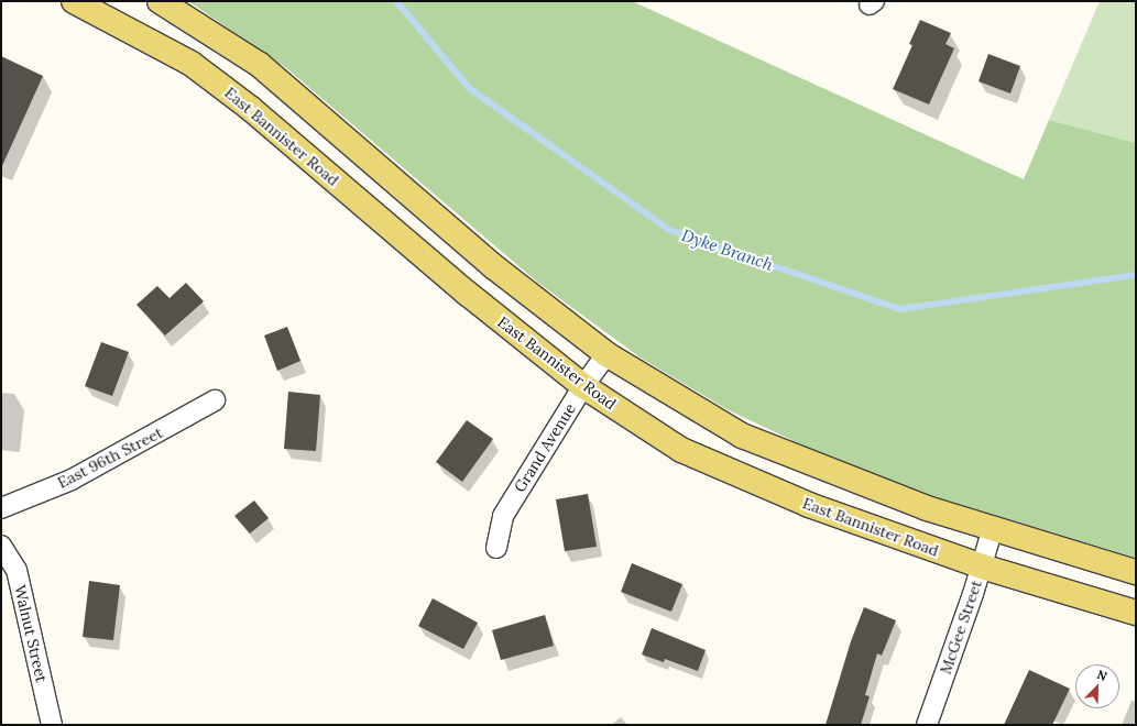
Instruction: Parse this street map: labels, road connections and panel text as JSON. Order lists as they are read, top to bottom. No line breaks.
{"streets":{"main road":["East Bannister Road"],"street":["Grand Avenue","East 96th Street","McGee Street","Walnut Street"]},"crossings":[["East Bannister Road","Grand Avenue"],["East Bannister Road","McGee Street"]],"water":["Dyke Branch"],"north":"top right"}
